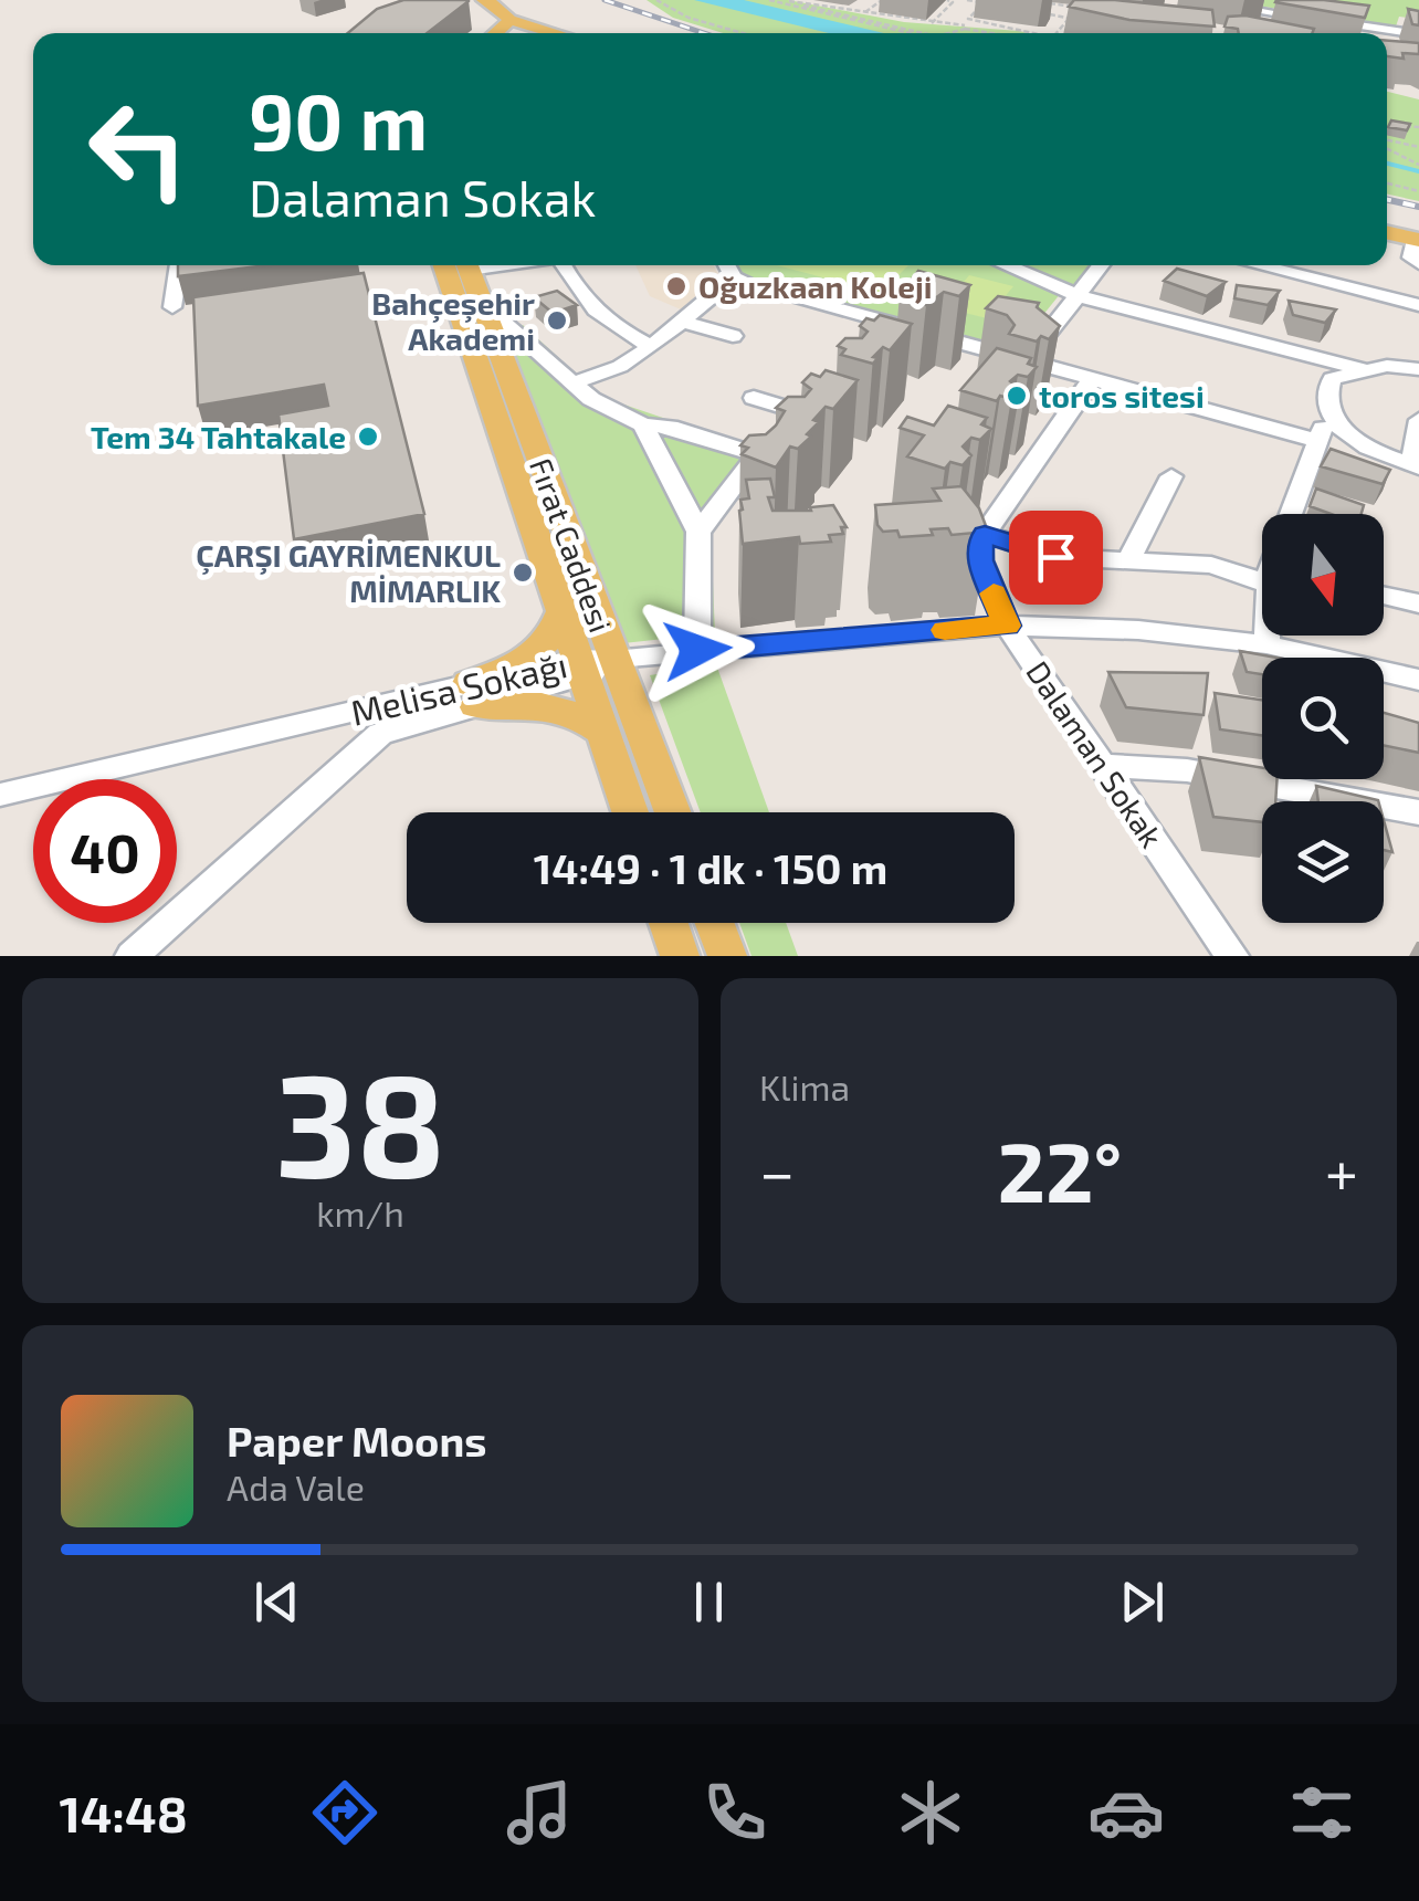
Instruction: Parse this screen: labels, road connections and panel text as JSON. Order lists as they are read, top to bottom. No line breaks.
{"streets":{"main road":["Fırat Caddesi"],"street":["Melisa Sokağı","Dalaman Sokak"]},"crossings":[["Fırat Caddesi","Melisa Sokağı"]],"places":["Oğuzkaan Koleji","Bahçeşehir Akademi","toros sitesi","Tem 34 Tahtakale","ÇARŞI GAYRİMENKUL MİMARLIK"],"north":"bottom","page":{"turn":["90 m","Dalaman Sokak"],"limit":"40","trip":"14:49 · 1 dk · 150 m","tile":[["38","km/h"],"Klima"],"heat":["−","22°","+"],"song":["Paper Moons","Ada Vale"],"tabs":"14:48"}}
